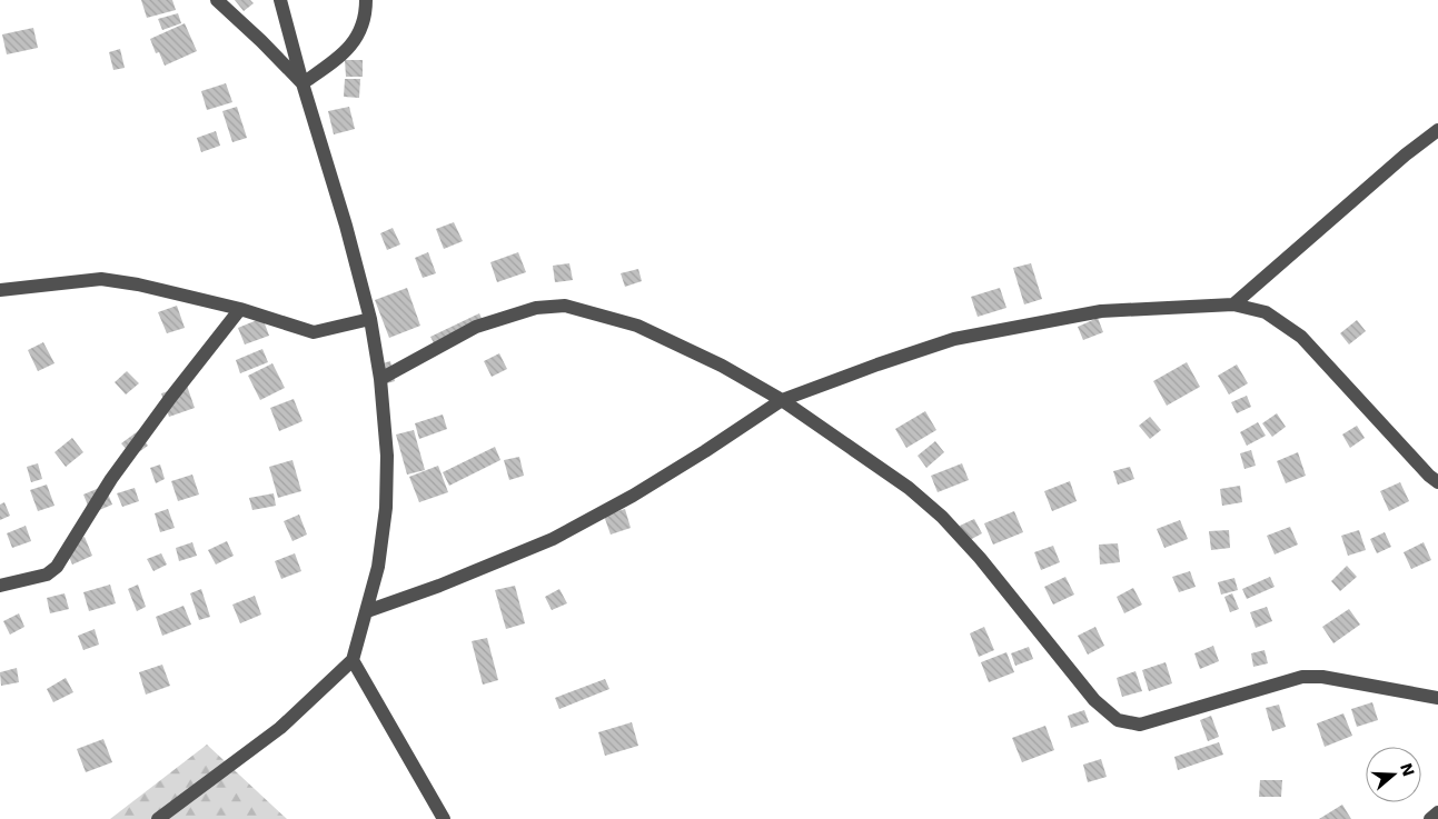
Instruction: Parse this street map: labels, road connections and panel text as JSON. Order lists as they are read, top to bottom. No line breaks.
{"north":"right"}
